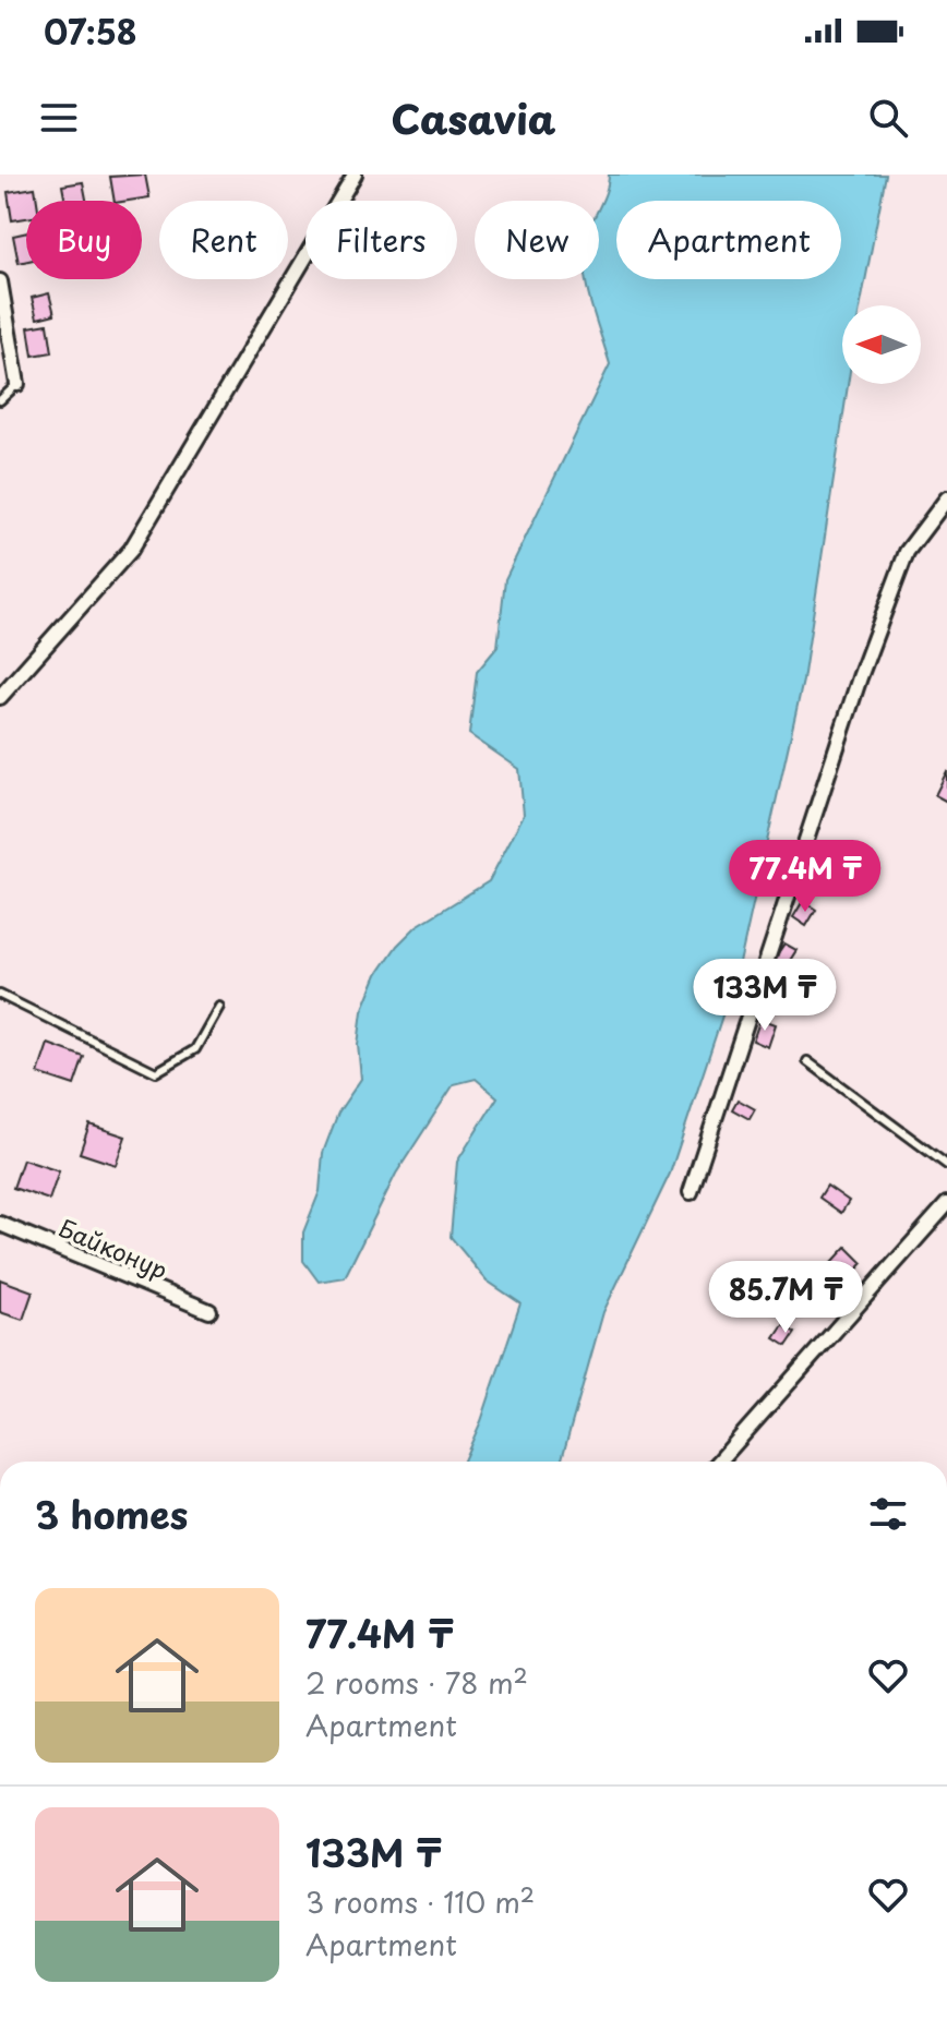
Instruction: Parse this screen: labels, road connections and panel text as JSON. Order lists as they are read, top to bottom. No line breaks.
{"streets":{"street":["Байконур"]},"north":"left","page":{"status":"07:58","header":"Casavia","chip":["Buy","Rent","Filters","New","Apartment"],"price":["77.4M ₸","133M ₸","85.7M ₸"],"heading":"3 homes","list":[{"name":"77.4M ₸","note":"2 rooms · 78 m² · Apartment"},{"name":"133M ₸","note":"3 rooms · 110 m² · Apartment"}]}}
